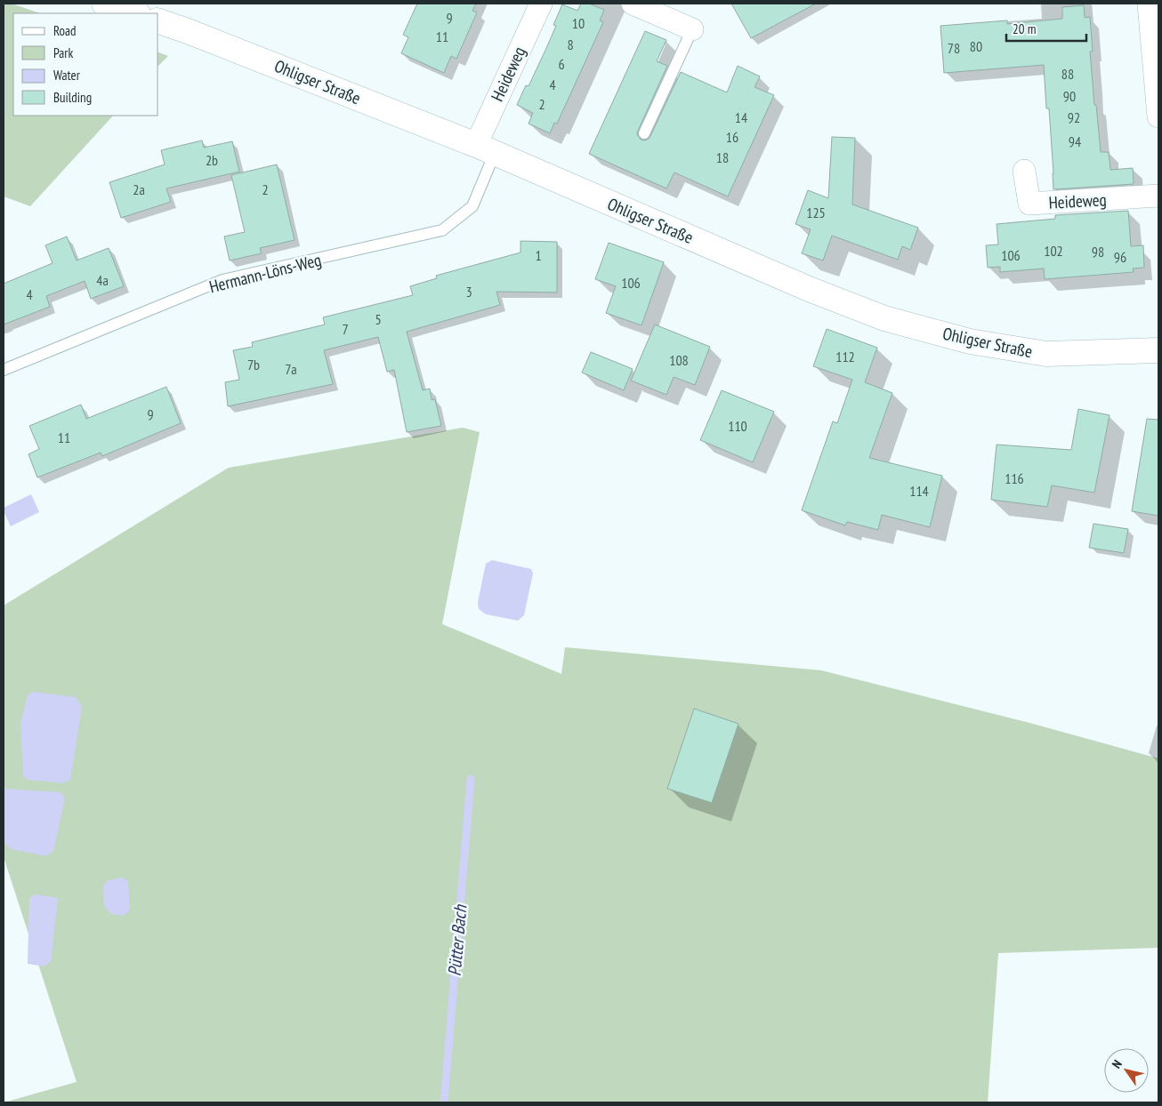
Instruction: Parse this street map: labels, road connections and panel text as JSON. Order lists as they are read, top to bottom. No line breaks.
{"streets":{"main road":["Ohligser Straße"],"street":["Heideweg"],"lane":["Hermann-Löns-Weg"]},"crossings":[["Heideweg","Ohligser Straße"],["Heideweg","Hermann-Löns-Weg"],["Ohligser Straße","Hermann-Löns-Weg"]],"water":["Pütter Bach"],"house_numbers":["9","10","11","8","80","78","6","88","4","90","2","14","92","16","94","18","2b","2a","2","125","102","98","1","106","96","4a","106","3","4","5","7","112","108","7b","7a","9","110","11","116","114"],"legend":["Road","Park","Water","Building"],"scale_bar":"20 m","north":"top left"}
